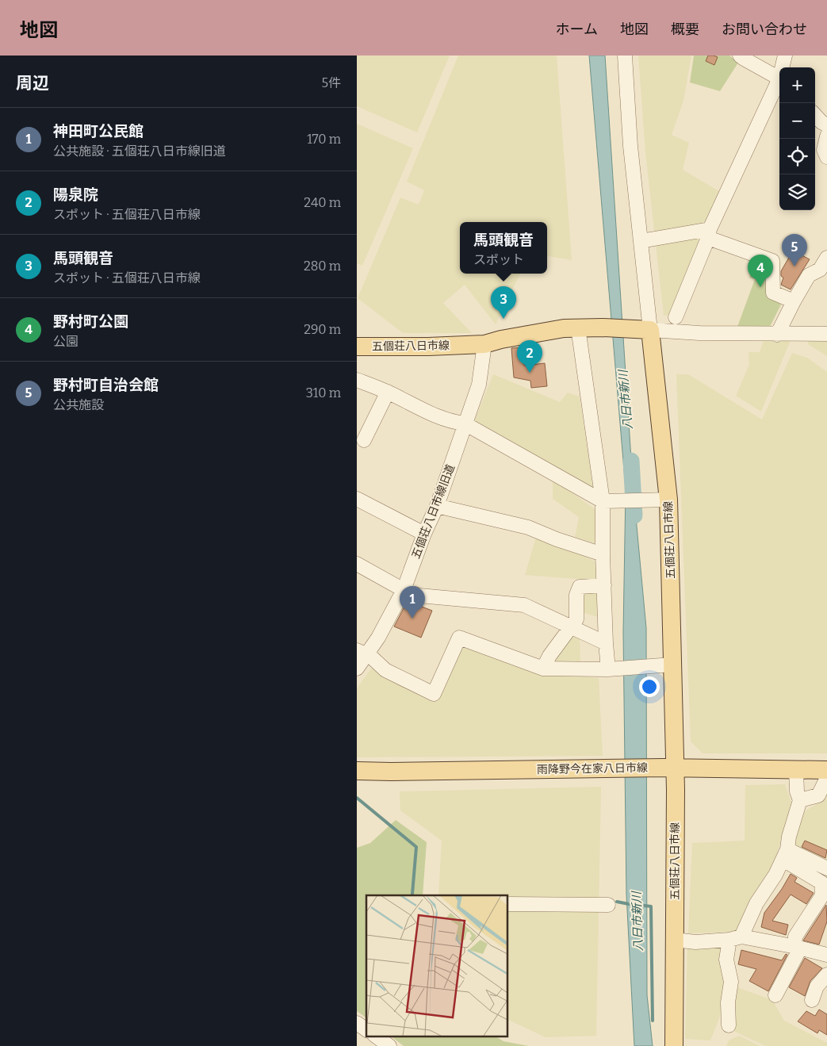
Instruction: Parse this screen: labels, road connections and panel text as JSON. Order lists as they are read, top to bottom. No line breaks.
{"streets":{"main road":["五個荘八日市線","雨降野今在家八日市線"],"street":["五個荘八日市線旧道"]},"crossings":[["五個荘八日市線","五個荘八日市線旧道"],["五個荘八日市線","雨降野今在家八日市線"]],"water":["八日市新川"],"page":{"header":"地図","nav":["ホーム","地図","概要","お問い合わせ"],"heading":["周辺","5件"],"map_buttons":["+","−"],"list":[{"mark":"1","name":"神田町公民館","note":"公共施設 · 五個荘八日市線旧道","value":"170 m"},{"mark":"2","name":"陽泉院","note":"スポット · 五個荘八日市線","value":"240 m"},{"mark":"3","name":"馬頭観音","note":"スポット · 五個荘八日市線","value":"280 m"},{"mark":"4","name":"野村町公園","note":"公園","value":"290 m"},{"mark":"5","name":"野村町自治会館","note":"公共施設","value":"310 m"}],"popup":["馬頭観音","スポット"],"pins":["5","4","3","2","1"]}}
